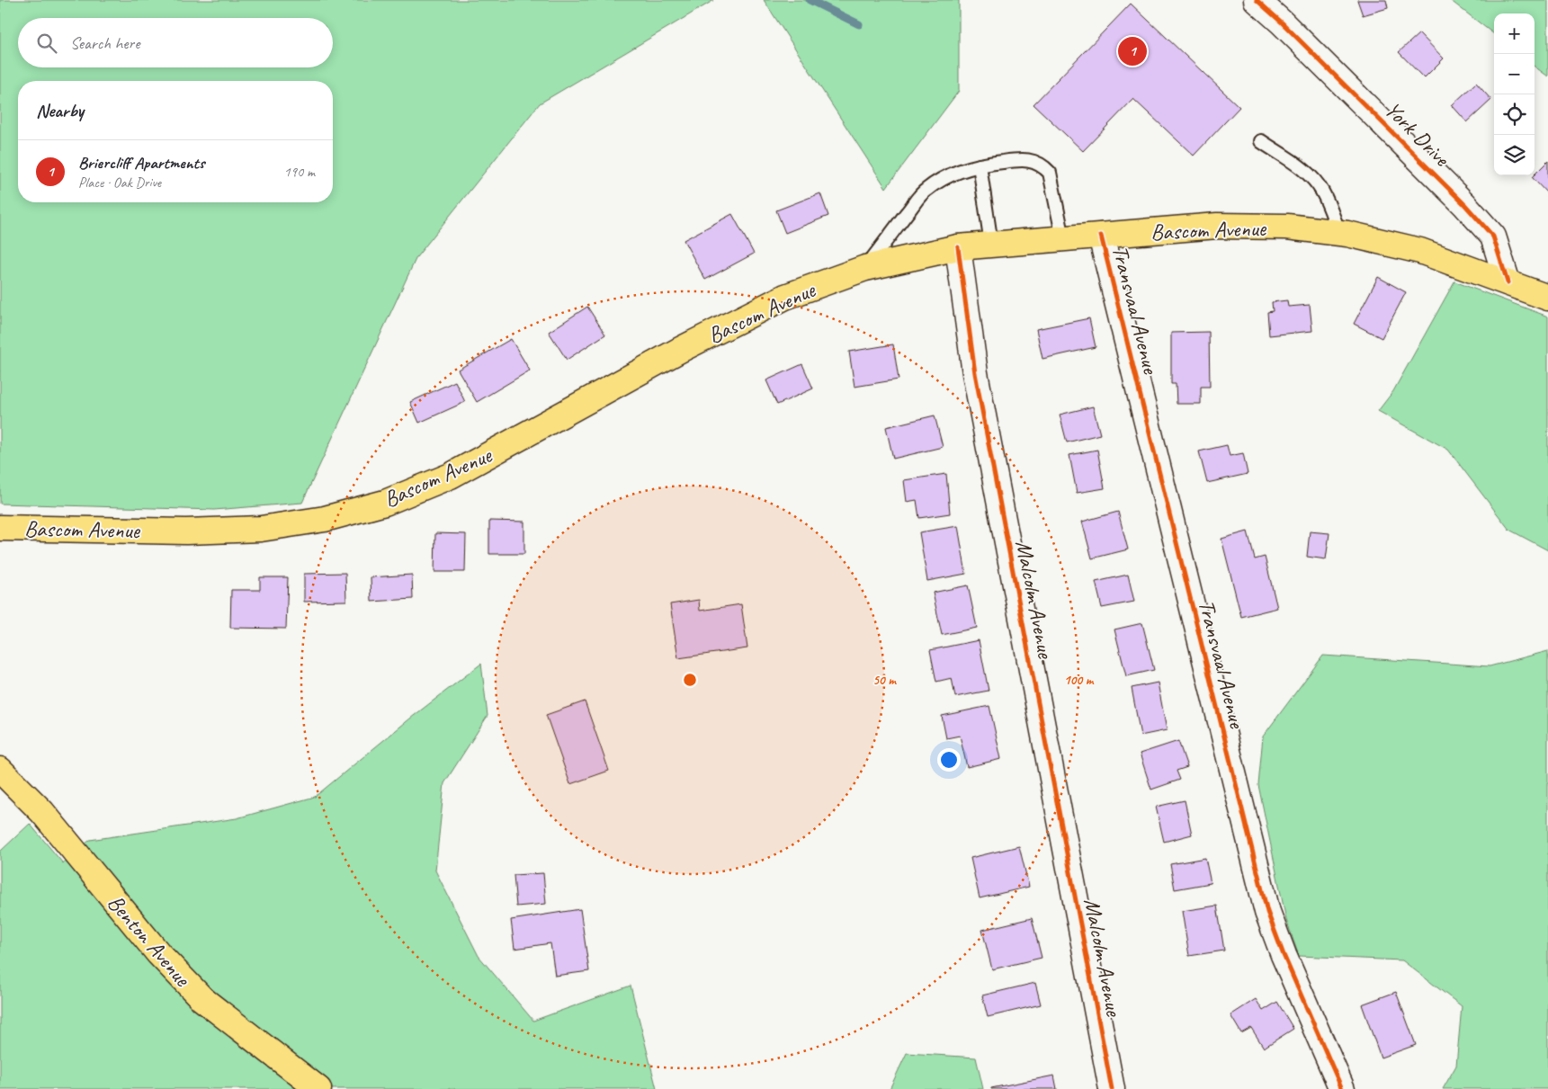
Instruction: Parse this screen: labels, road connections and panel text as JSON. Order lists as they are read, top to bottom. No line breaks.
{"streets":{"main road":["Bascom Avenue","Benton Avenue"],"street":["York Drive","Transvaal Avenue","Malcolm Avenue"]},"crossings":[["York Drive","Bascom Avenue"],["Bascom Avenue","Transvaal Avenue"],["Bascom Avenue","Malcolm Avenue"]],"page":{"map_buttons":["+","−"],"search":"Search here","pins":"1","heading":"Nearby","list":[{"mark":"1","name":"Briercliff Apartments","note":"Place · Oak Drive","value":"190 m"}]},"rings":["50 m","100 m"]}
